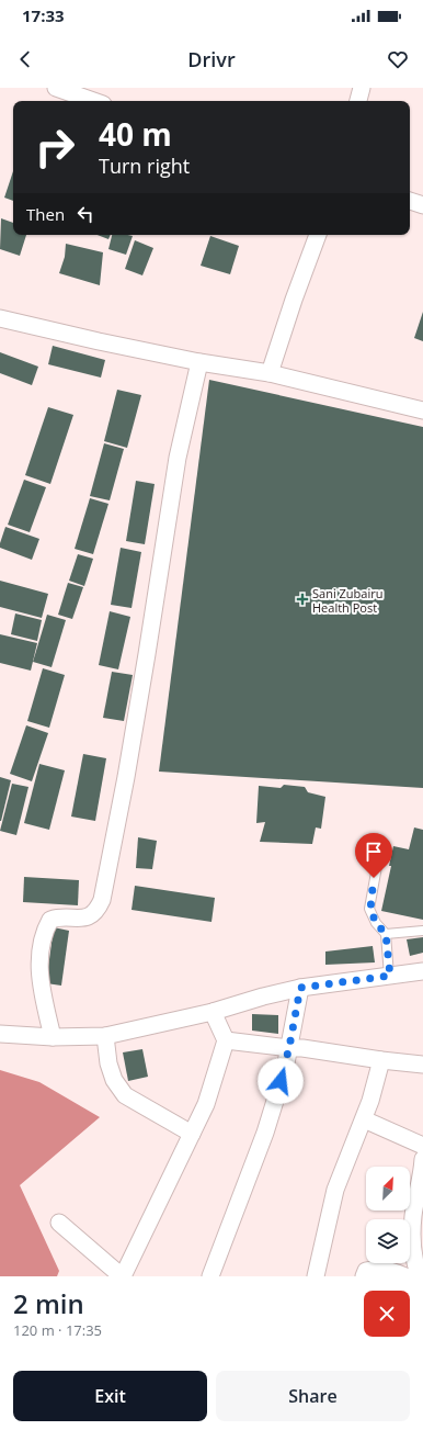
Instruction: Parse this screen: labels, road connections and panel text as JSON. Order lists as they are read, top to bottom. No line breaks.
{"places":{"health":["Sani Zubairu Health Post"]},"north":"top right","page":{"status":"17:33","header":"Drivr","turn":["40 m","Turn right"],"then":"Then","heading":["2 min","120 m · 17:35"],"buttons":["Exit","Share"]}}
